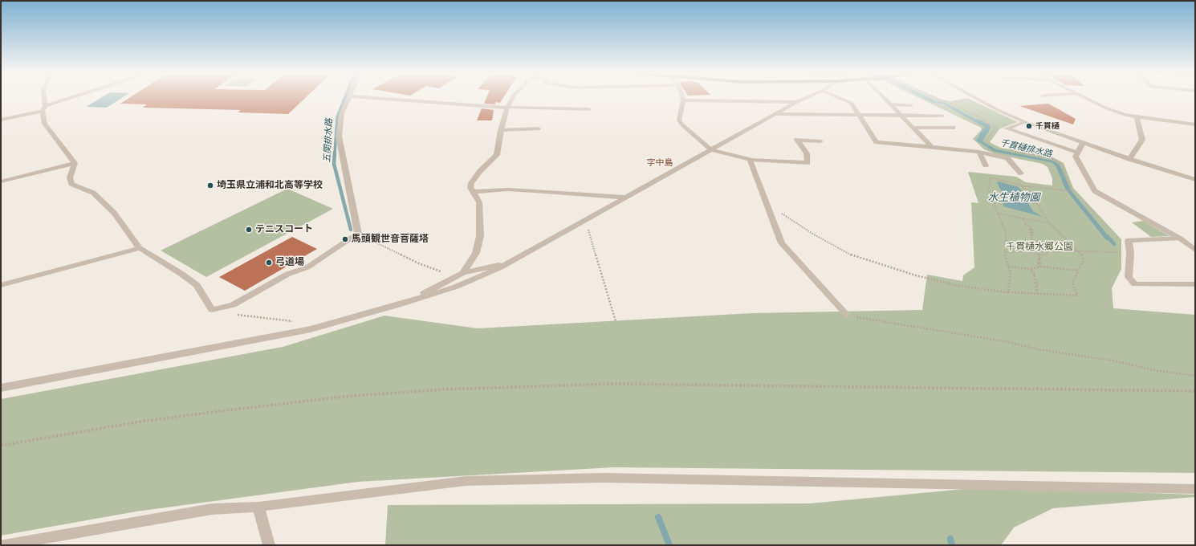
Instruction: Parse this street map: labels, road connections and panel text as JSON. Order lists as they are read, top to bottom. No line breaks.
{"districts":["字中島"],"water":["五関排水路","千貫樋排水路","水生植物園"],"parks":["千貫樋水郷公園"],"places":["千貫樋","埼玉県立浦和北高等学校","テニスコート","馬頭観世音菩薩塔","弓道場"]}
